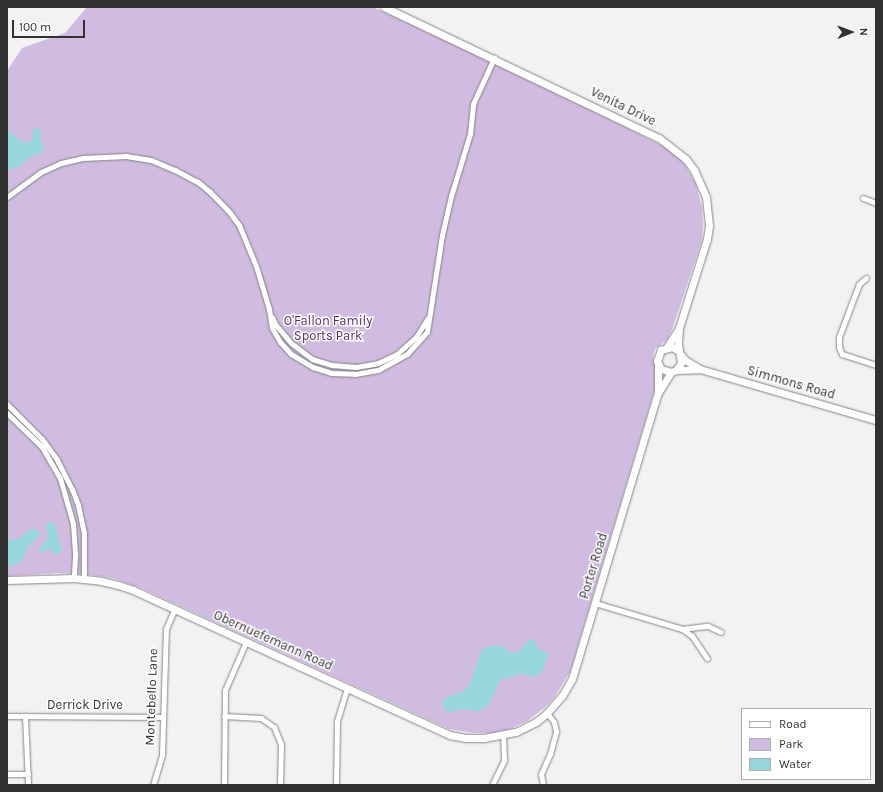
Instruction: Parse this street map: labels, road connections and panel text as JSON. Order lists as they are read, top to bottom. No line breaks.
{"streets":{"street":["Venita Drive","Simmons Road","Porter Road","Obernuefemann Road","Montebello Lane","Derrick Drive"]},"crossings":[["Venita Drive","Simmons Road"],["Venita Drive","Porter Road"],["Simmons Road","Porter Road"],["Porter Road","Obernuefemann Road"],["Obernuefemann Road","Montebello Lane"],["Montebello Lane","Derrick Drive"]],"parks":["O'Fallon Family Sports Park"],"legend":["Road","Park","Water"],"scale_bar":"100 m","north":"right"}
